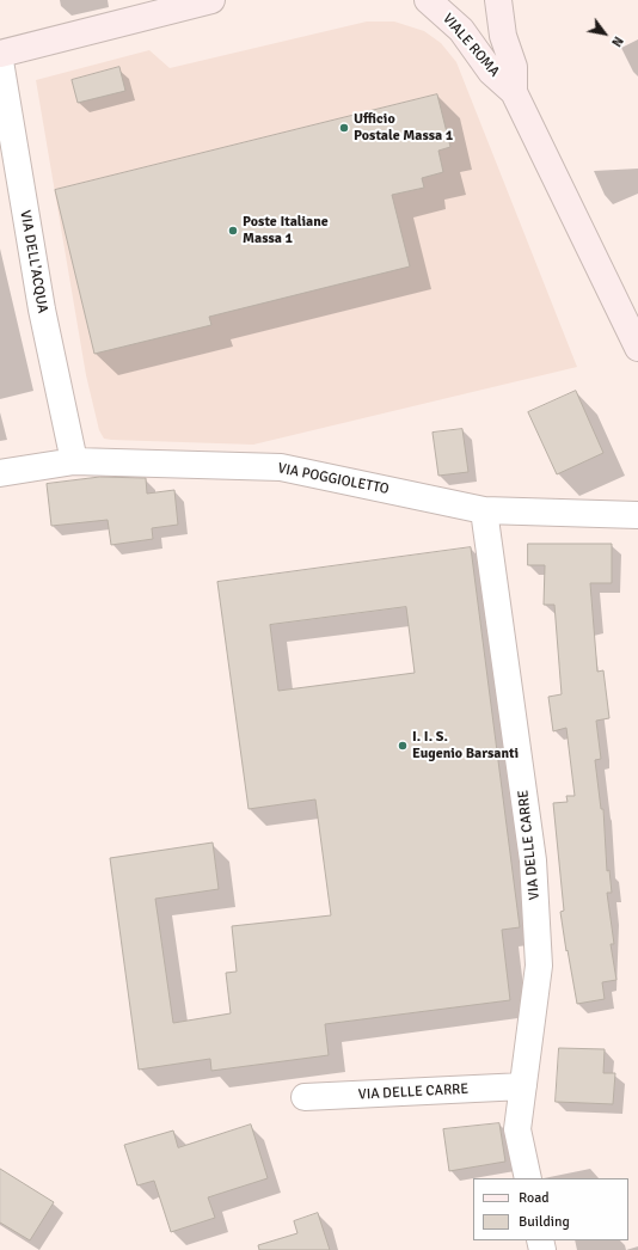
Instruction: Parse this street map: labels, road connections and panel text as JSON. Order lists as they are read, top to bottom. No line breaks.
{"streets":{"main road":["VIALE ROMA"],"street":["VIA DELL'ACQUA","VIA POGGIOLETTO","VIA DELLE CARRE"]},"crossings":[["VIA DELL'ACQUA","VIA POGGIOLETTO"],["VIA POGGIOLETTO","VIA DELLE CARRE"]],"places":["Ufficio Postale Massa 1","Poste Italiane Massa 1","I. I. S. Eugenio Barsanti"],"legend":["Road","Building"],"north":"bottom right"}
